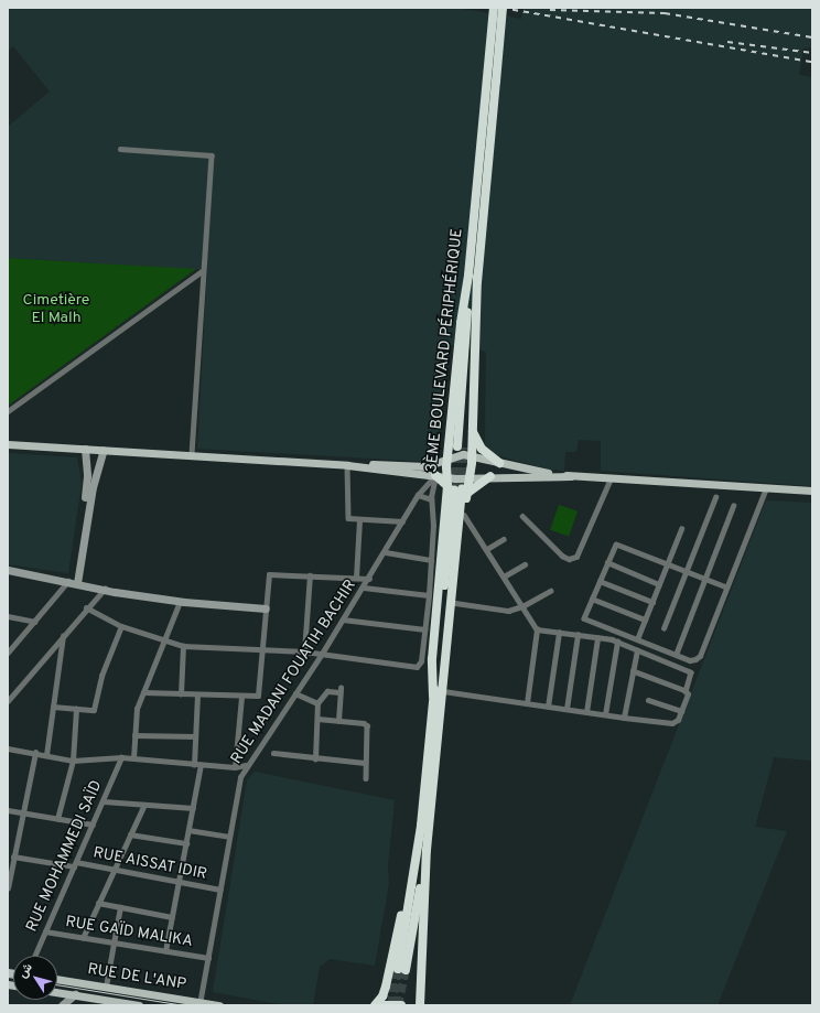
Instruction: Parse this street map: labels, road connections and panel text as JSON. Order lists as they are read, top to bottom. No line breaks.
{"streets":{"highway":["3ÈME BOULEVARD PÉRIPHÉRIQUE"],"main road":["RUE DE L'ANP"],"street":["RUE MADANI FOUATIH BACHIR","RUE MOHAMMEDI SAÏD","RUE AISSAT IDIR","RUE GAÏD MALIKA"]},"crossings":[["RUE MADANI FOUATIH BACHIR","RUE AISSAT IDIR"],["RUE MADANI FOUATIH BACHIR","RUE GAÏD MALIKA"],["RUE MADANI FOUATIH BACHIR","RUE DE L'ANP"],["RUE MOHAMMEDI SAÏD","RUE AISSAT IDIR"],["RUE MOHAMMEDI SAÏD","RUE GAÏD MALIKA"]],"parks":["Cimetière El Malh"],"north":"top left"}
